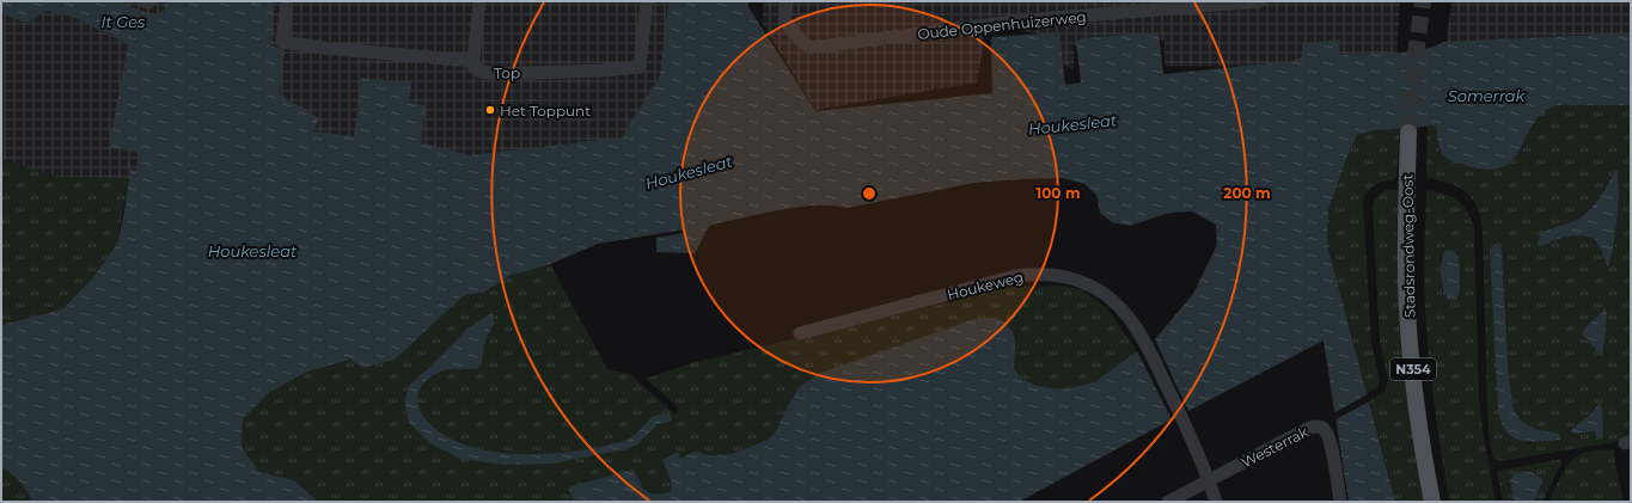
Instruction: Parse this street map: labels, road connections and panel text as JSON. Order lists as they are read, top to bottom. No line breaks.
{"streets":{"main road":["Stadsrondweg-Oost","N354"],"street":["Oude Oppenhuizerweg","Top","Houkeweg","Westerrak"]},"crossings":[["Houkeweg","Westerrak"]],"water":["It Ges","Somerrak","Houkesleat"],"places":["Het Toppunt"],"rings":["100 m","200 m"]}
